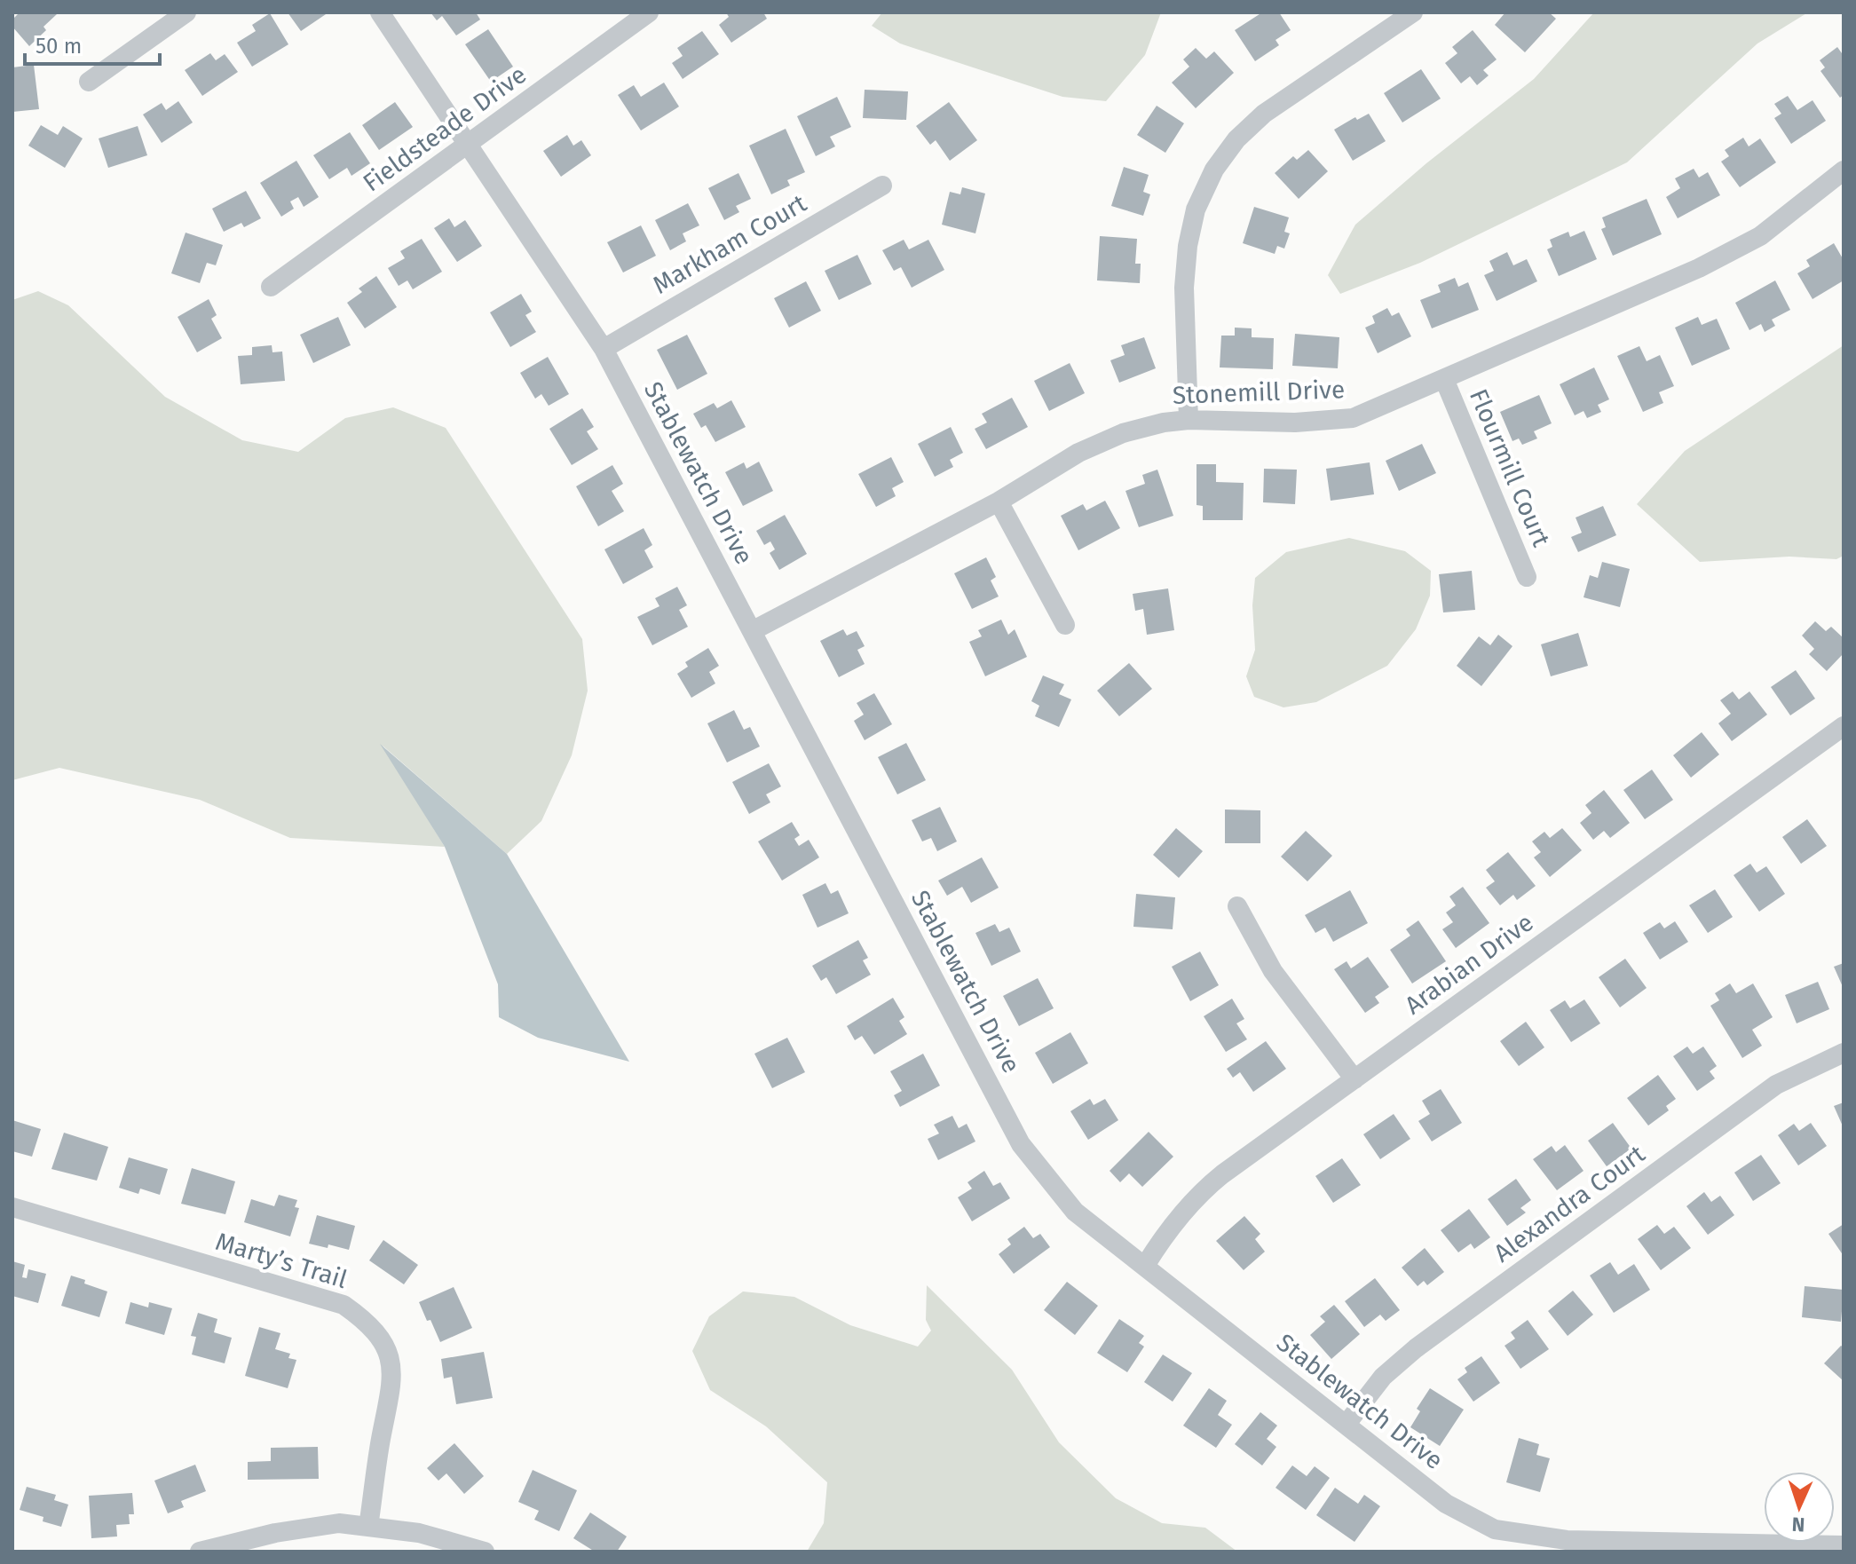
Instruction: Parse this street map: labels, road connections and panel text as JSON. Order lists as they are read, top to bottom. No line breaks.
{"streets":{"street":["Fieldsteade Drive","Markham Court","Stonemill Drive","Flourmill Court","Stablewatch Drive","Arabian Drive","Alexandra Court","Marty’s Trail"]},"crossings":[["Fieldsteade Drive","Stablewatch Drive"],["Markham Court","Stablewatch Drive"],["Stonemill Drive","Flourmill Court"],["Stonemill Drive","Stablewatch Drive"],["Stablewatch Drive","Arabian Drive"],["Stablewatch Drive","Alexandra Court"]],"scale_bar":"50 m","north":"bottom"}
